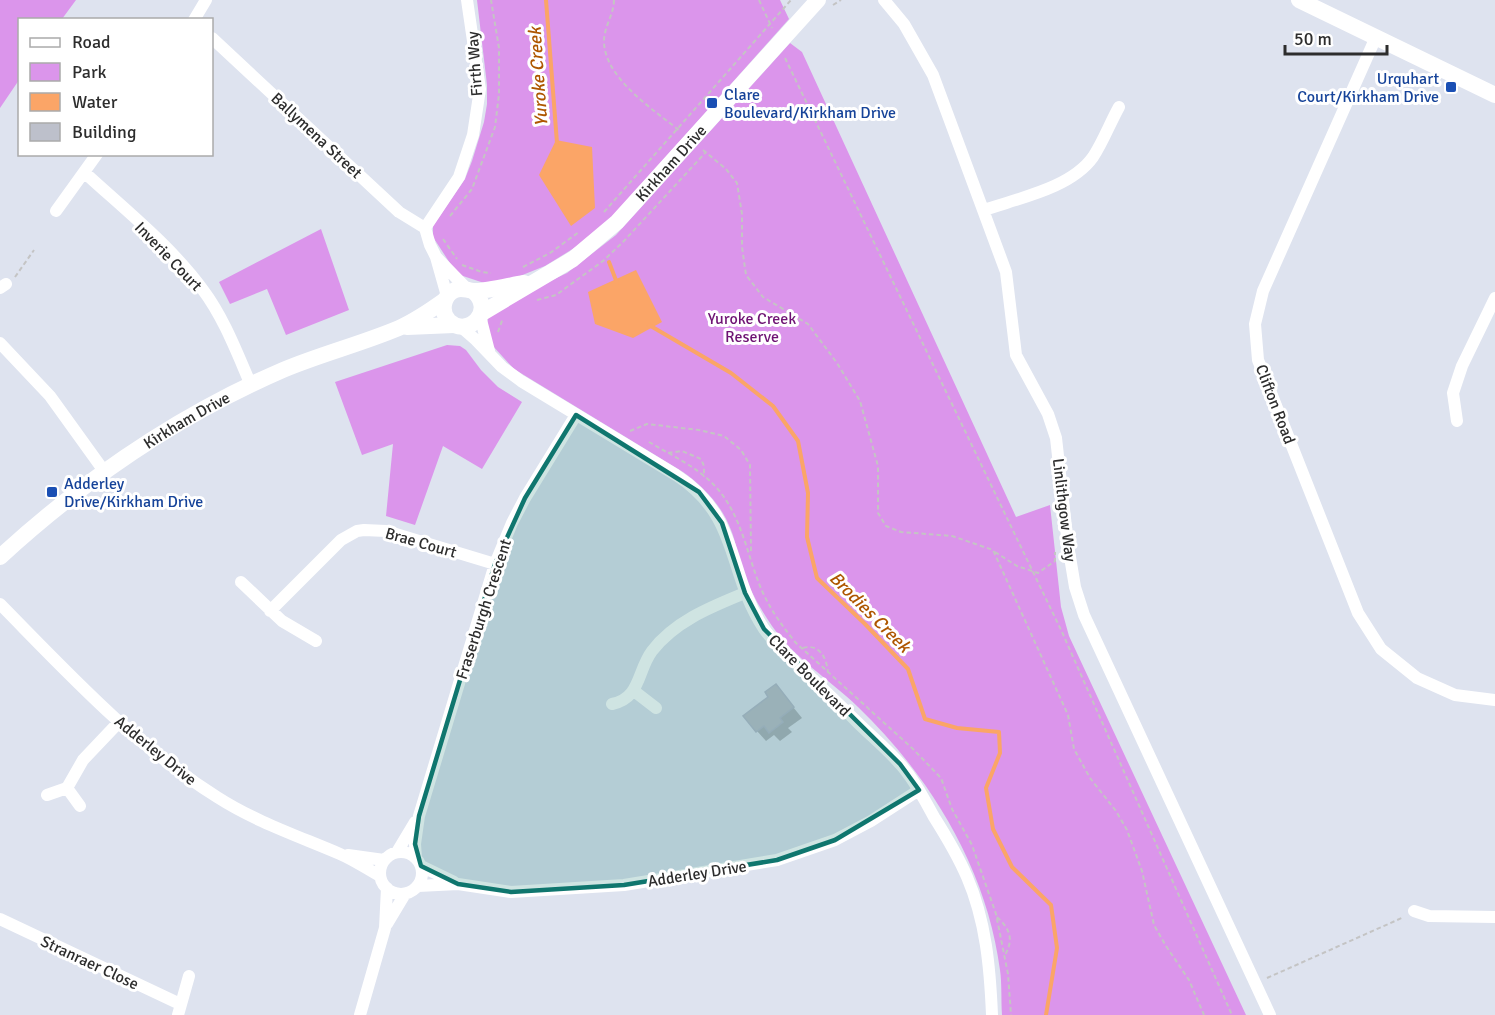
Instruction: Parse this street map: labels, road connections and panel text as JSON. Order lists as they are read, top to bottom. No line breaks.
{"streets":{"street":["Firth Way","Ballymena Street","Kirkham Drive","Inverie Court","Clifton Road","Linlithgow Way","Brae Court","Fraserburgh Crescent","Clare Boulevard","Adderley Drive","Stranraer Close"]},"crossings":[["Firth Way","Ballymena Street"],["Kirkham Drive","Inverie Court"],["Kirkham Drive","Clare Boulevard"],["Brae Court","Fraserburgh Crescent"],["Fraserburgh Crescent","Clare Boulevard"],["Fraserburgh Crescent","Adderley Drive"],["Clare Boulevard","Adderley Drive"]],"water":["Yuroke Creek","Brodies Creek"],"parks":["Yuroke Creek Reserve"],"places":{"transit":["Urquhart Court/Kirkham Drive","Clare Boulevard/Kirkham Drive","Adderley Drive/Kirkham Drive"]},"legend":["Road","Park","Water","Building"],"scale_bar":"50 m"}
